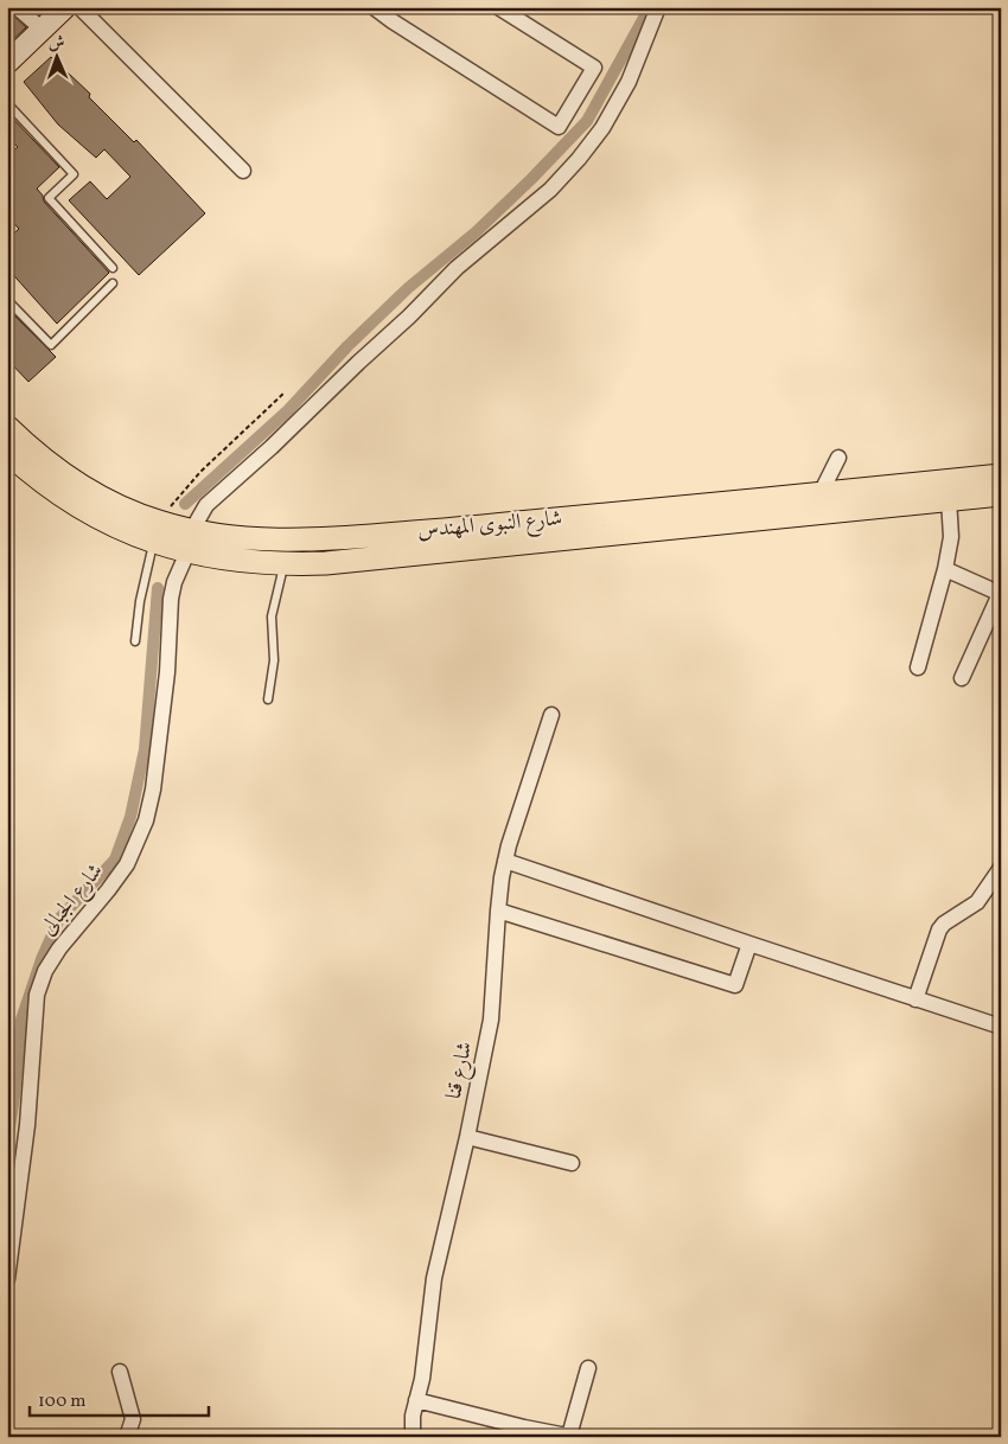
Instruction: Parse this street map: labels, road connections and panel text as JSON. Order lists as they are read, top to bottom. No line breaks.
{"streets":{"main road":["شارع النبوى المهندس"],"street":["شارع الجبالى","شارع قنا"]},"crossings":[["شارع النبوى المهندس","شارع الجبالى"]],"scale_bar":"100 m","north":"top"}
